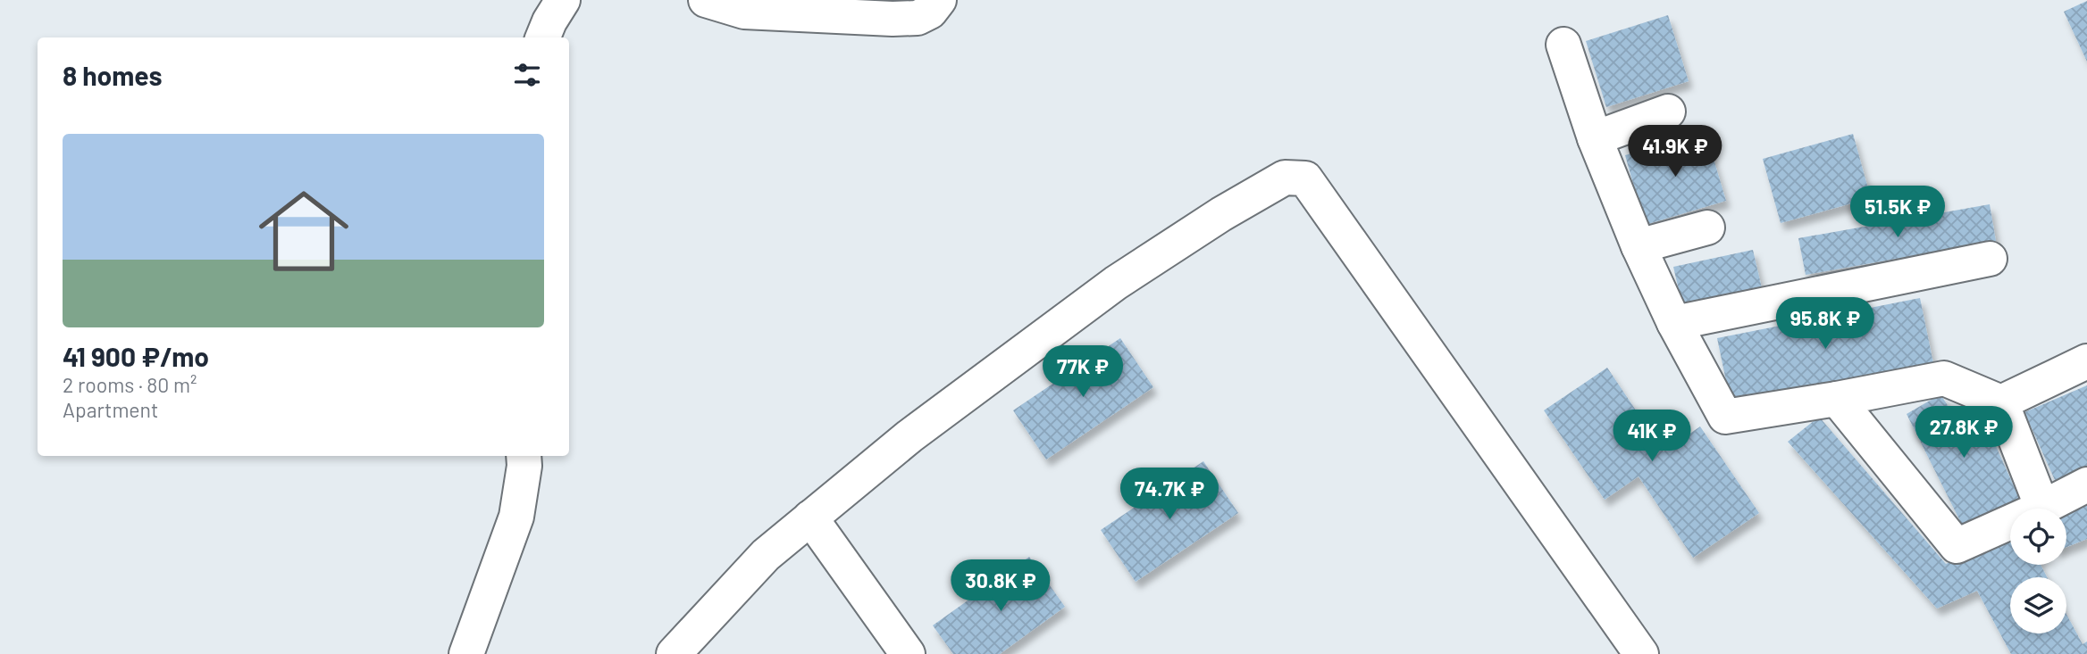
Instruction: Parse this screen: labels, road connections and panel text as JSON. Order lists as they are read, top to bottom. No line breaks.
{"page":{"heading":"8 homes","list":[{"name":"41 900 ₽/mo","note":"2 rooms · 80 m² · Apartment"}],"price":["41.9K ₽","51.5K ₽","95.8K ₽","77K ₽","27.8K ₽","41K ₽","74.7K ₽","30.8K ₽"]}}
